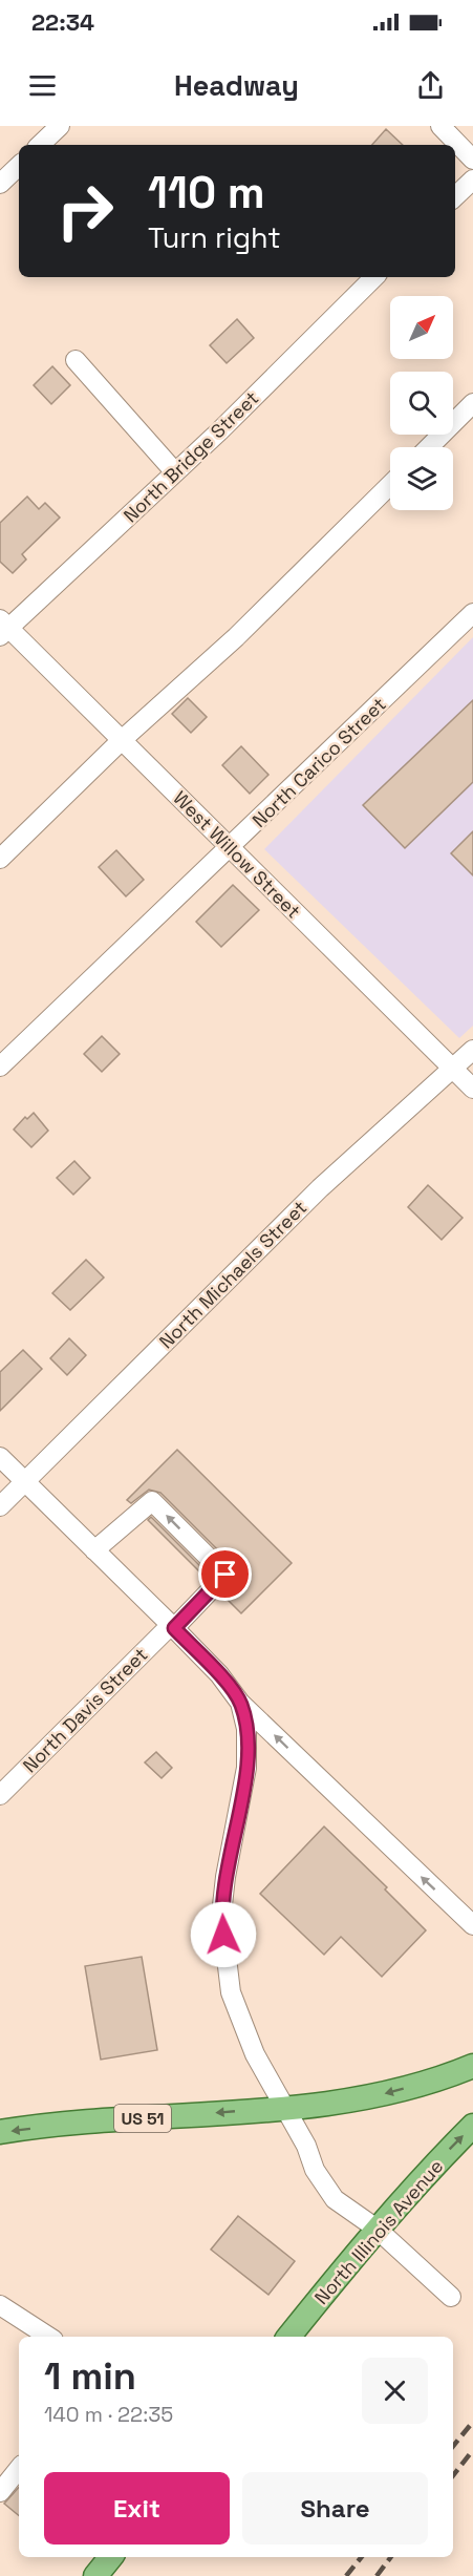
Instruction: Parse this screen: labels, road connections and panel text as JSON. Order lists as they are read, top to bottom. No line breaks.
{"streets":{"main road":["US 51","North Illinois Avenue"],"street":["North Bridge Street","North Carico Street","West Willow Street","North Michaels Street","North Davis Street"]},"crossings":[["North Bridge Street","West Willow Street"],["North Carico Street","West Willow Street"],["West Willow Street","North Michaels Street"]],"one_way":["North Illinois Avenue"],"north":"top right","page":{"status":"22:34","header":"Headway","turn":["110 m","Turn right"],"heading":["1 min","140 m · 22:35"],"buttons":["Exit","Share"]}}
